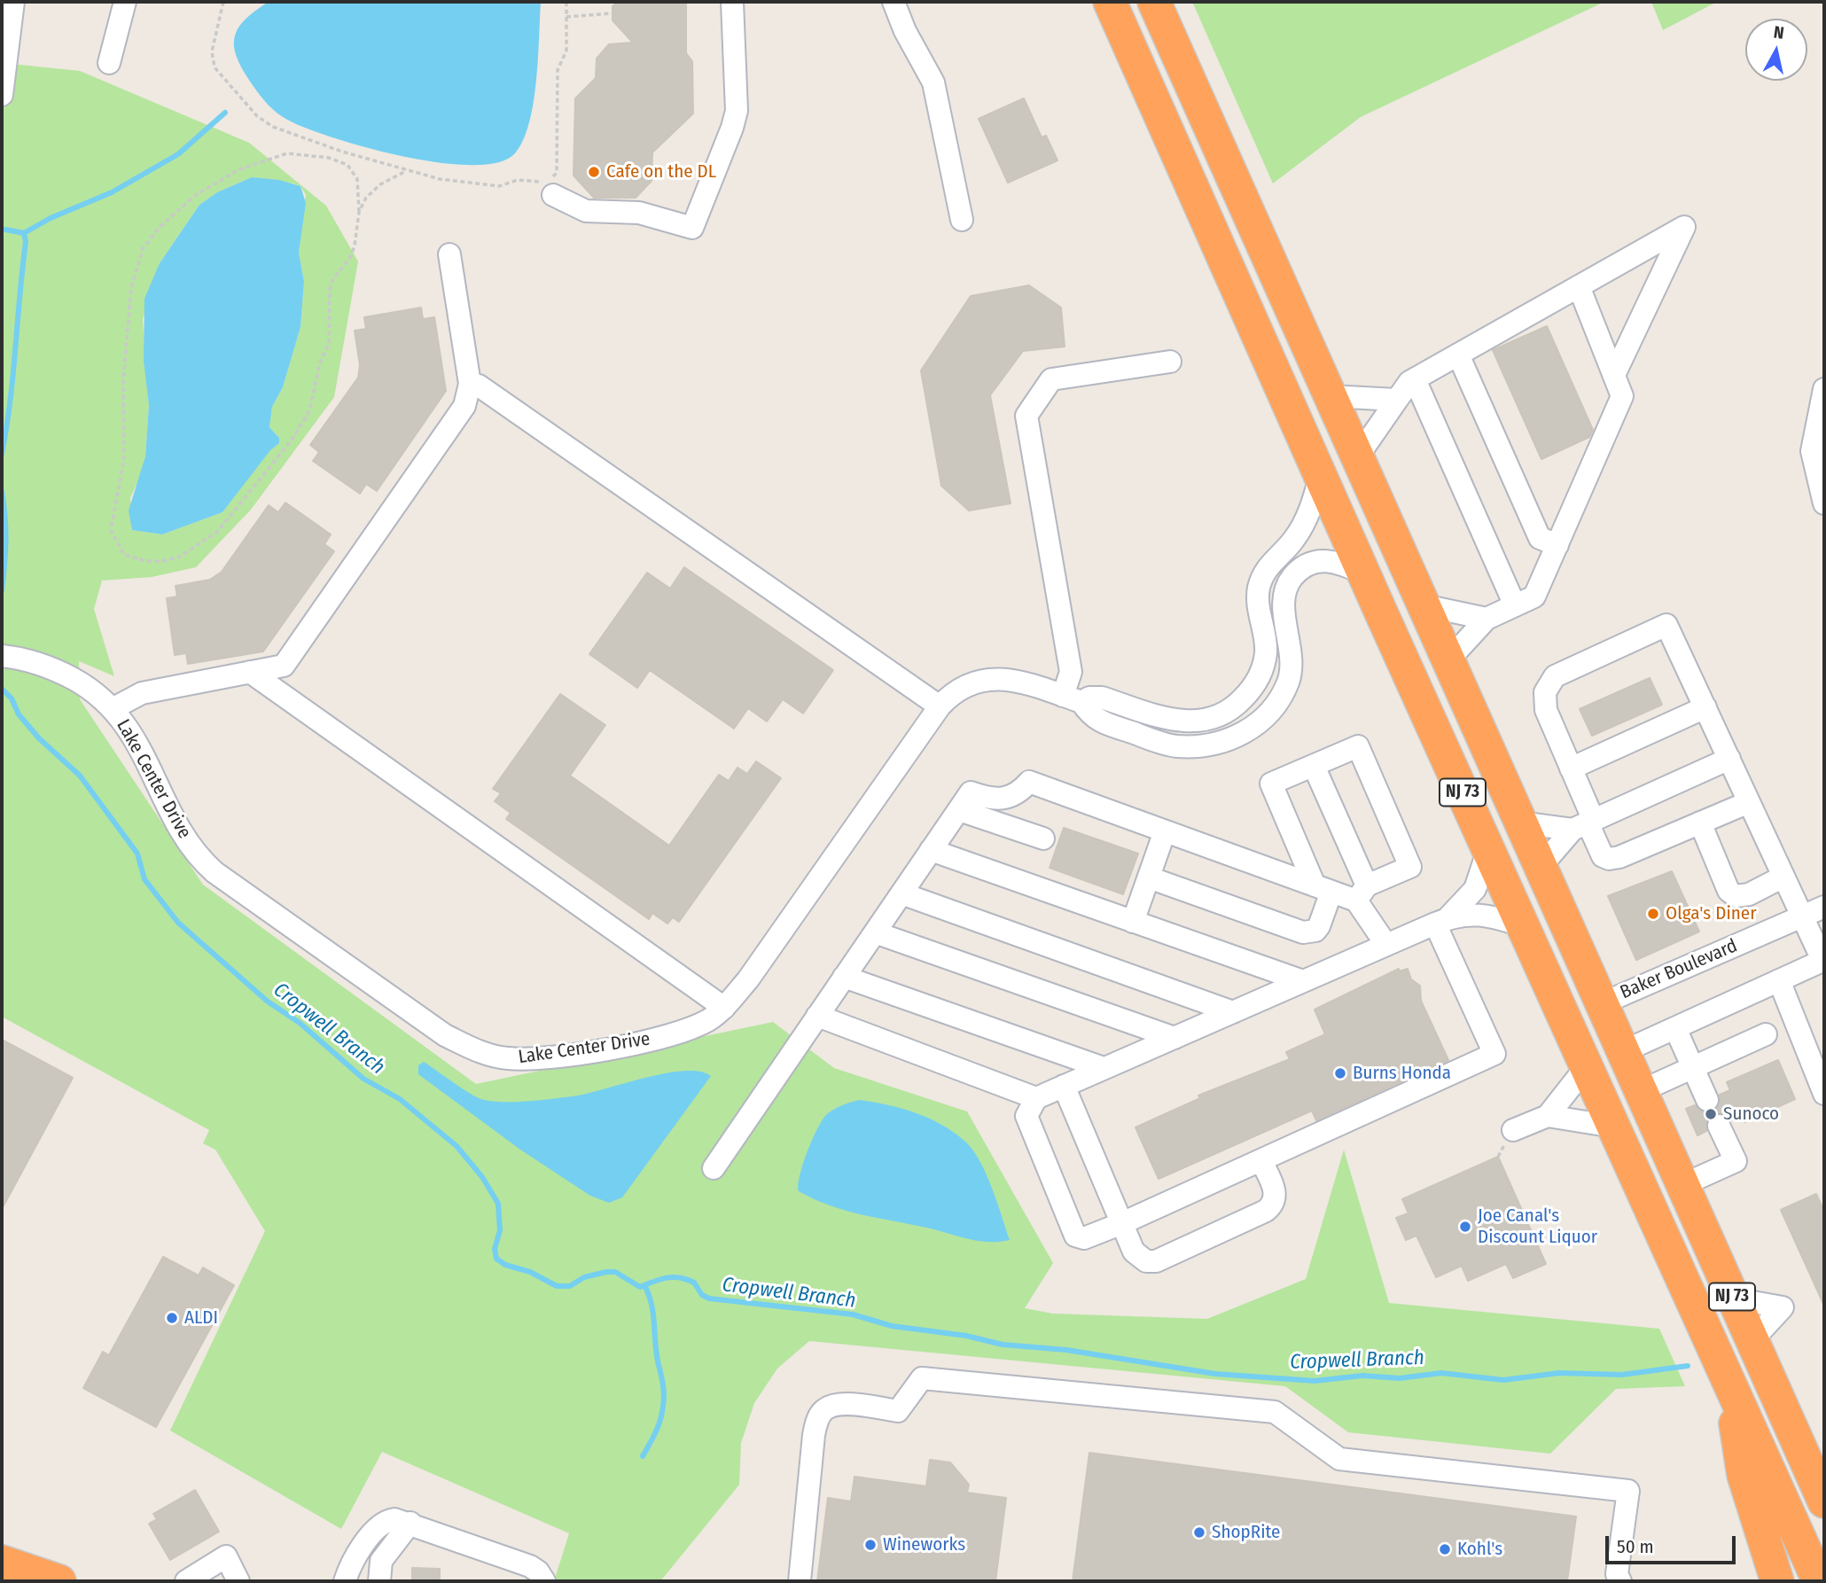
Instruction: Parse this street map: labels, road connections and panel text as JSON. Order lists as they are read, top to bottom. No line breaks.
{"streets":{"highway":["NJ 73"],"street":["Lake Center Drive","Baker Boulevard"]},"crossings":[["Lake Center Drive","NJ 73"],["NJ 73","Baker Boulevard"]],"water":["Cropwell Branch"],"places":["Cafe on the DL","Olga's Diner","Burns Honda","Sunoco","Joe Canal's Discount Liquor","ALDI","ShopRite","Wineworks","Kohl's"],"scale_bar":"50 m","north":"top"}
